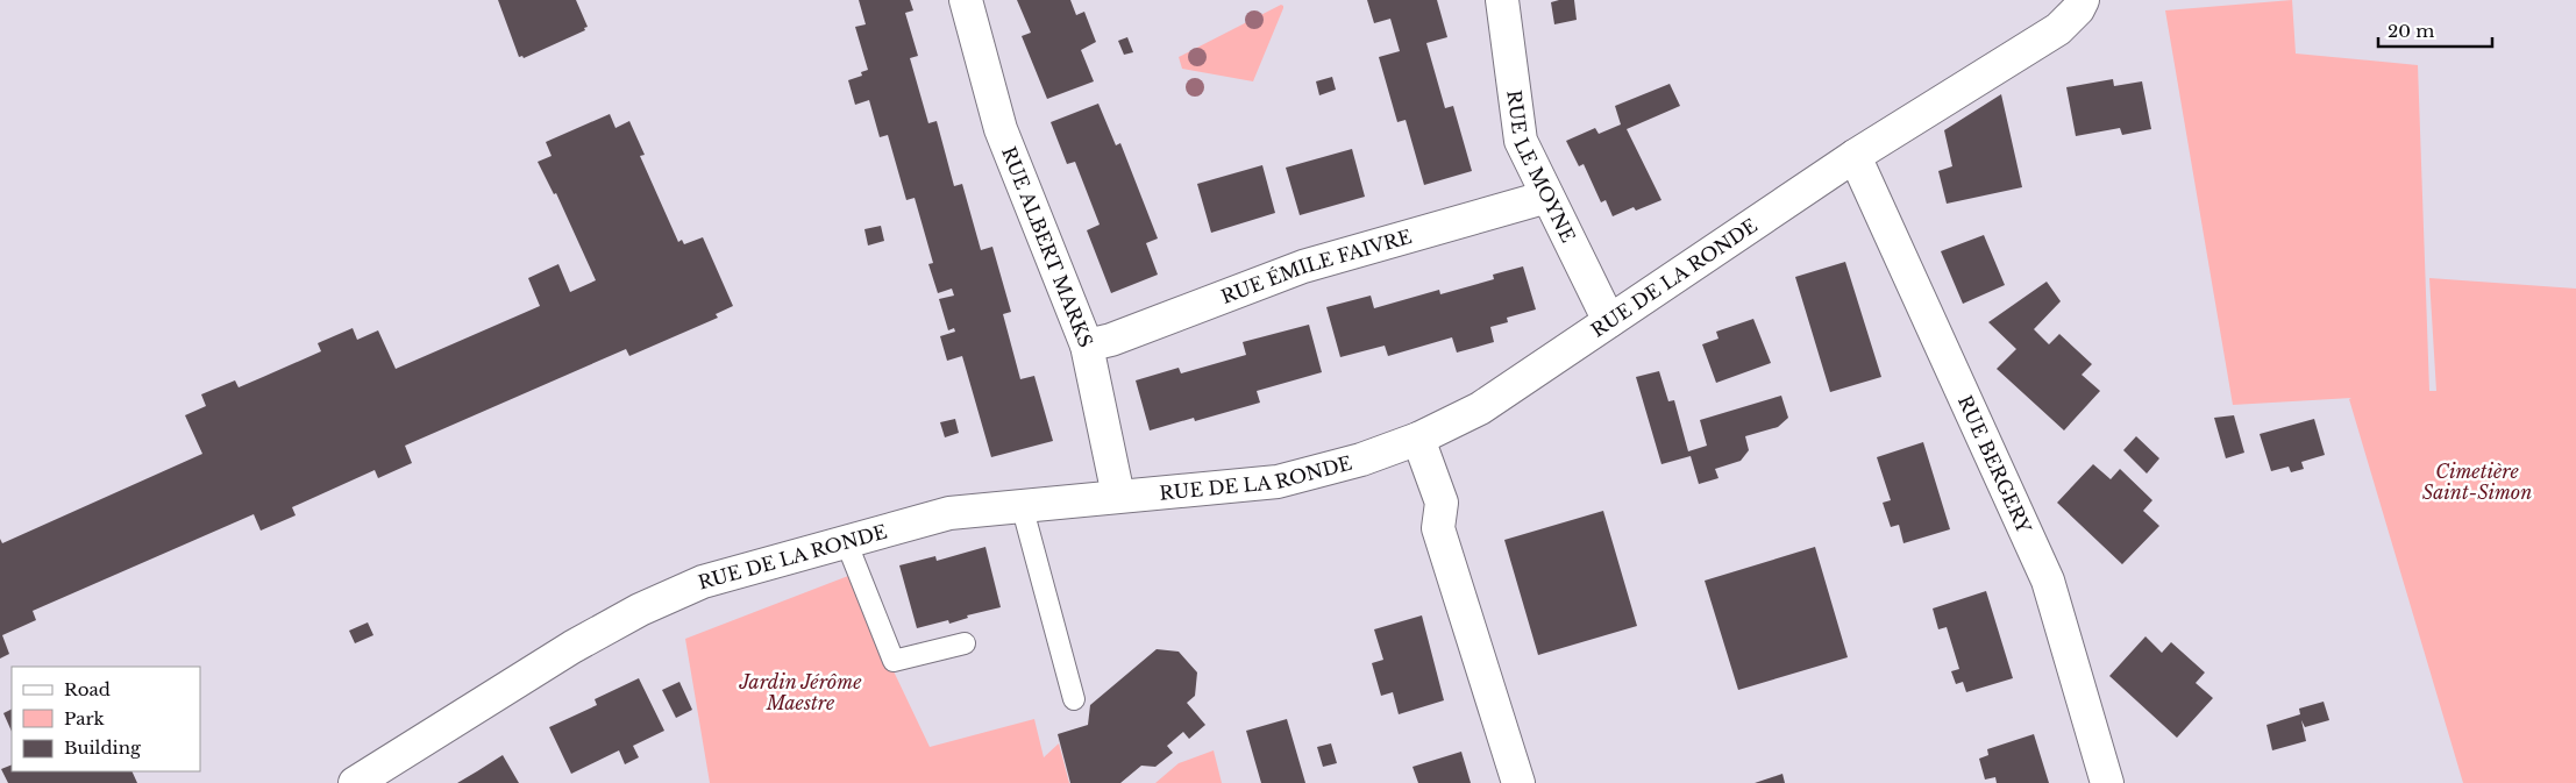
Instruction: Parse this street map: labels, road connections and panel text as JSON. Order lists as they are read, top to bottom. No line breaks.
{"streets":{"street":["RUE LE MOYNE","RUE ALBERT MARKS","RUE ÉMILE FAIVRE","RUE DE LA RONDE","RUE BERGERY"]},"crossings":[["RUE LE MOYNE","RUE ÉMILE FAIVRE"],["RUE LE MOYNE","RUE DE LA RONDE"],["RUE ALBERT MARKS","RUE ÉMILE FAIVRE"],["RUE ALBERT MARKS","RUE DE LA RONDE"],["RUE DE LA RONDE","RUE BERGERY"]],"parks":["Cimetière Saint-Simon","Jardin Jérôme Maestre"],"legend":["Road","Park","Building"],"scale_bar":"20 m"}
